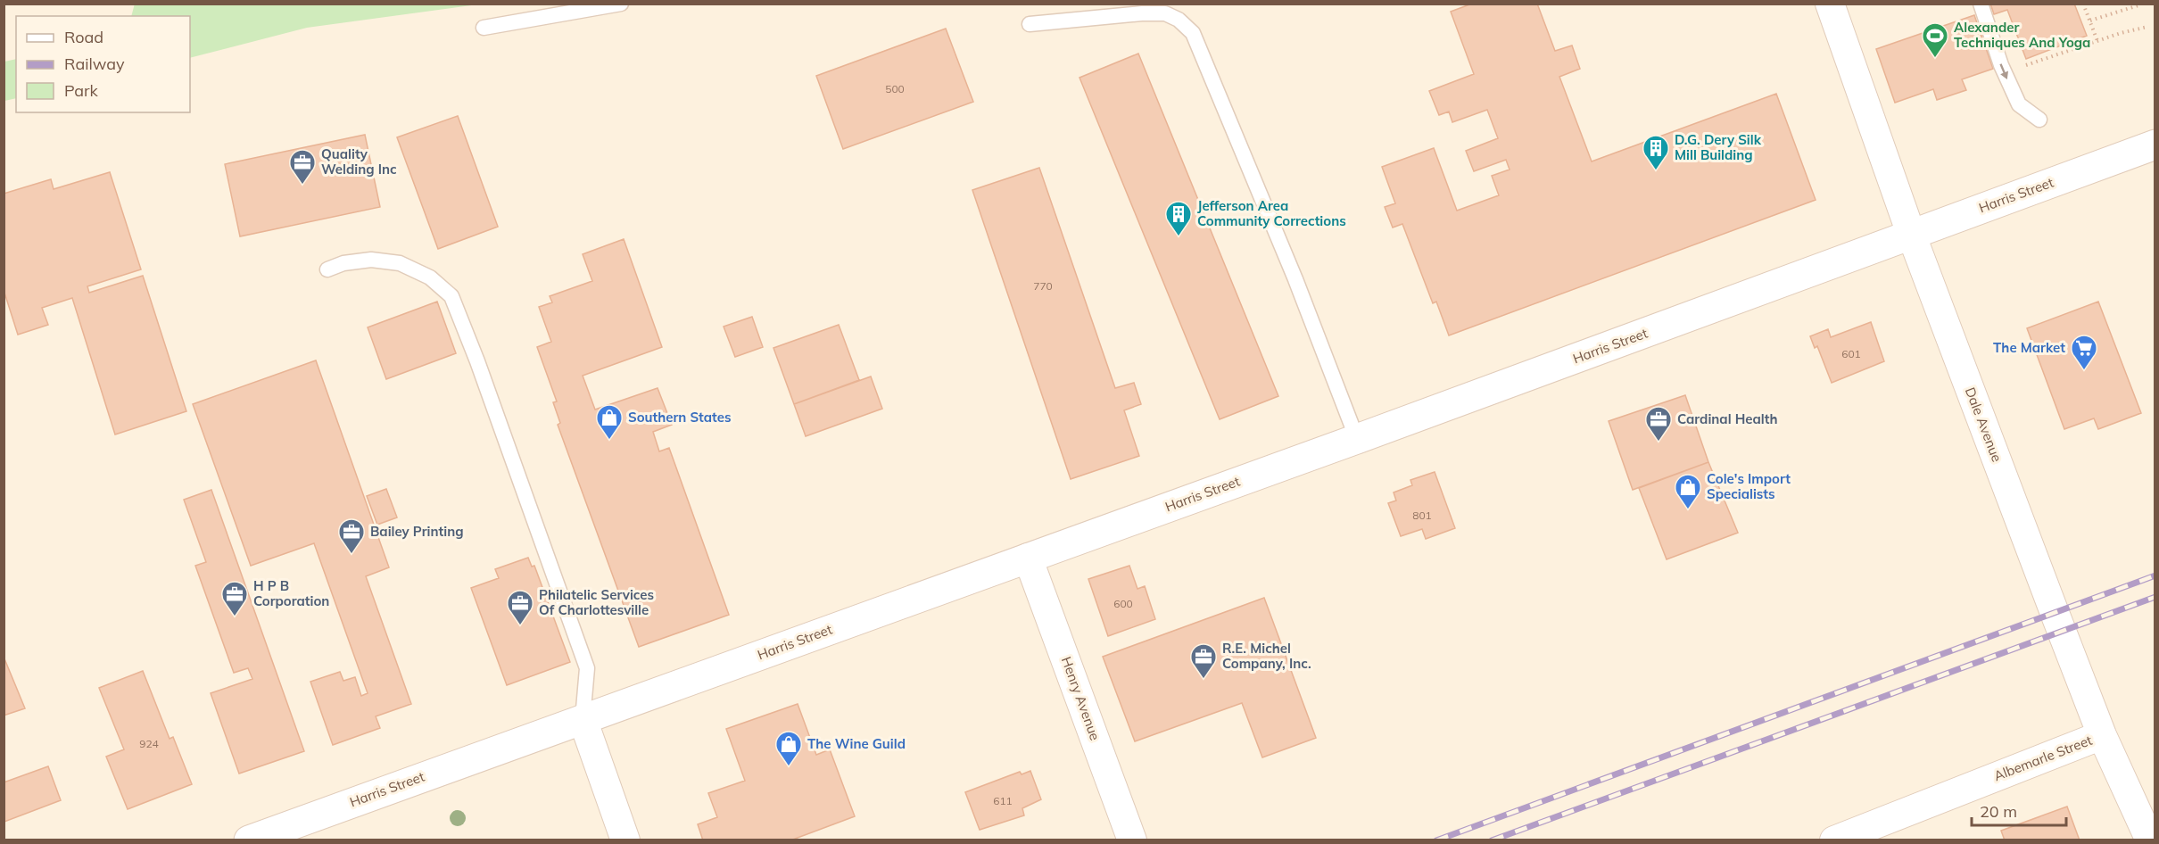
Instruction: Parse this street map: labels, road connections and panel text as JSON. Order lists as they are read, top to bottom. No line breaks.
{"streets":{"street":["Harris Street","Dale Avenue","Henry Avenue","Albemarle Street"]},"crossings":[["Harris Street","Dale Avenue"],["Harris Street","Henry Avenue"],["Dale Avenue","Albemarle Street"]],"places":{"sports":["Alexander Techniques And Yoga"],"building":["D.G. Dery Silk Mill Building","Jefferson Area Community Corrections"],"office":["Quality Welding Inc","Cardinal Health","Bailey Printing","H P B Corporation","Philatelic Services Of Charlottesville","R.E. Michel Company, Inc."],"supermarket":["The Market"],"shop":["Southern States","Cole's Import Specialists","The Wine Guild"]},"house_numbers":["500","770","601","801","600","924","611"],"legend":["Road","Railway","Park"],"scale_bar":"20 m"}
